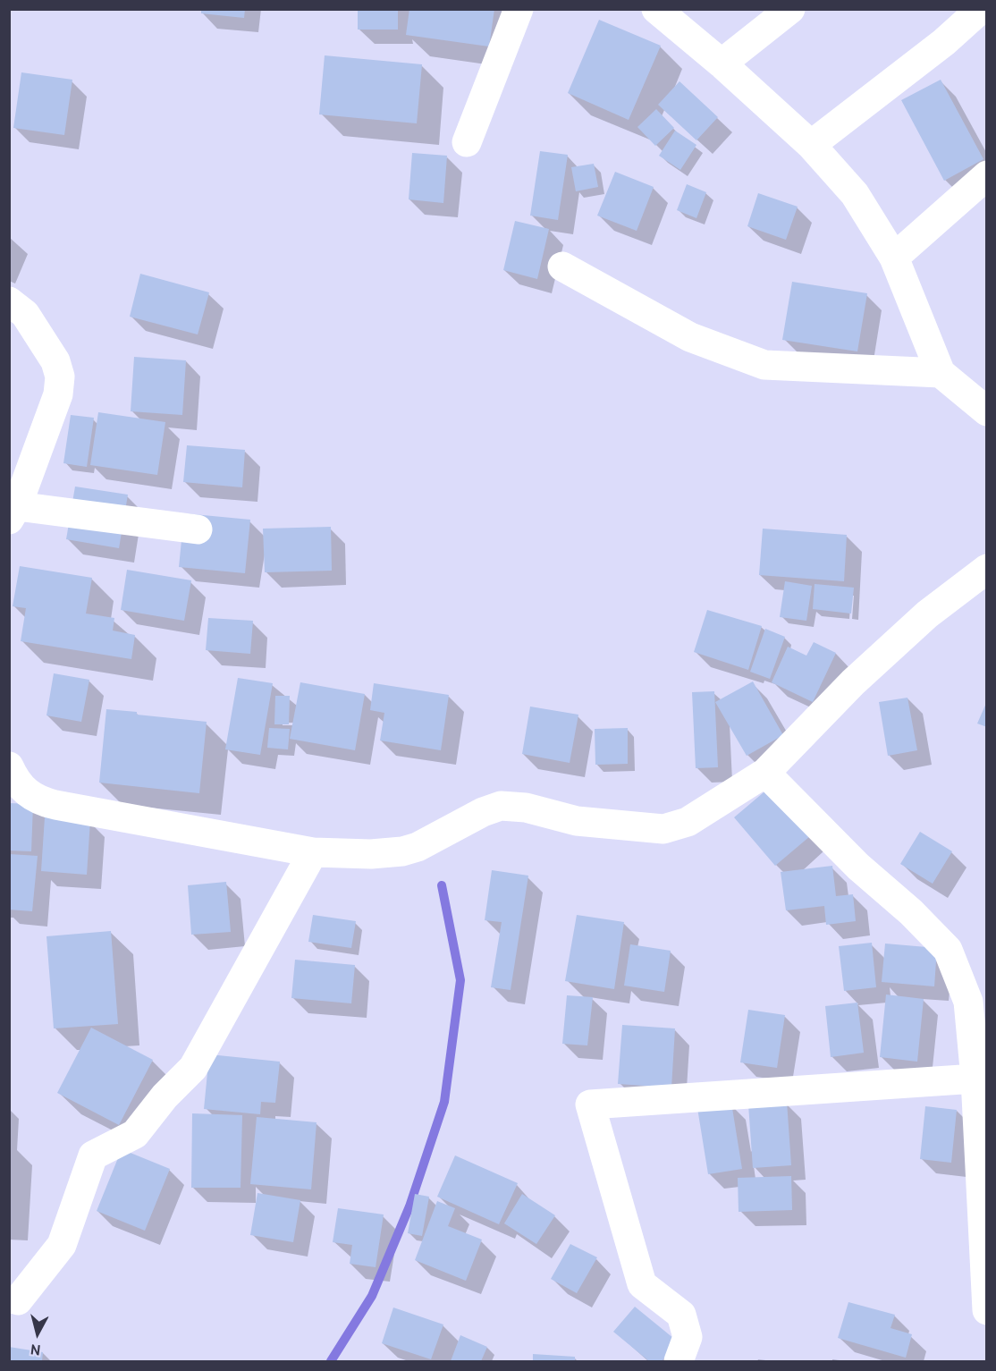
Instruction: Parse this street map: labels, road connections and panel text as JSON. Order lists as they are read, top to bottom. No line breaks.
{"north":"bottom"}
